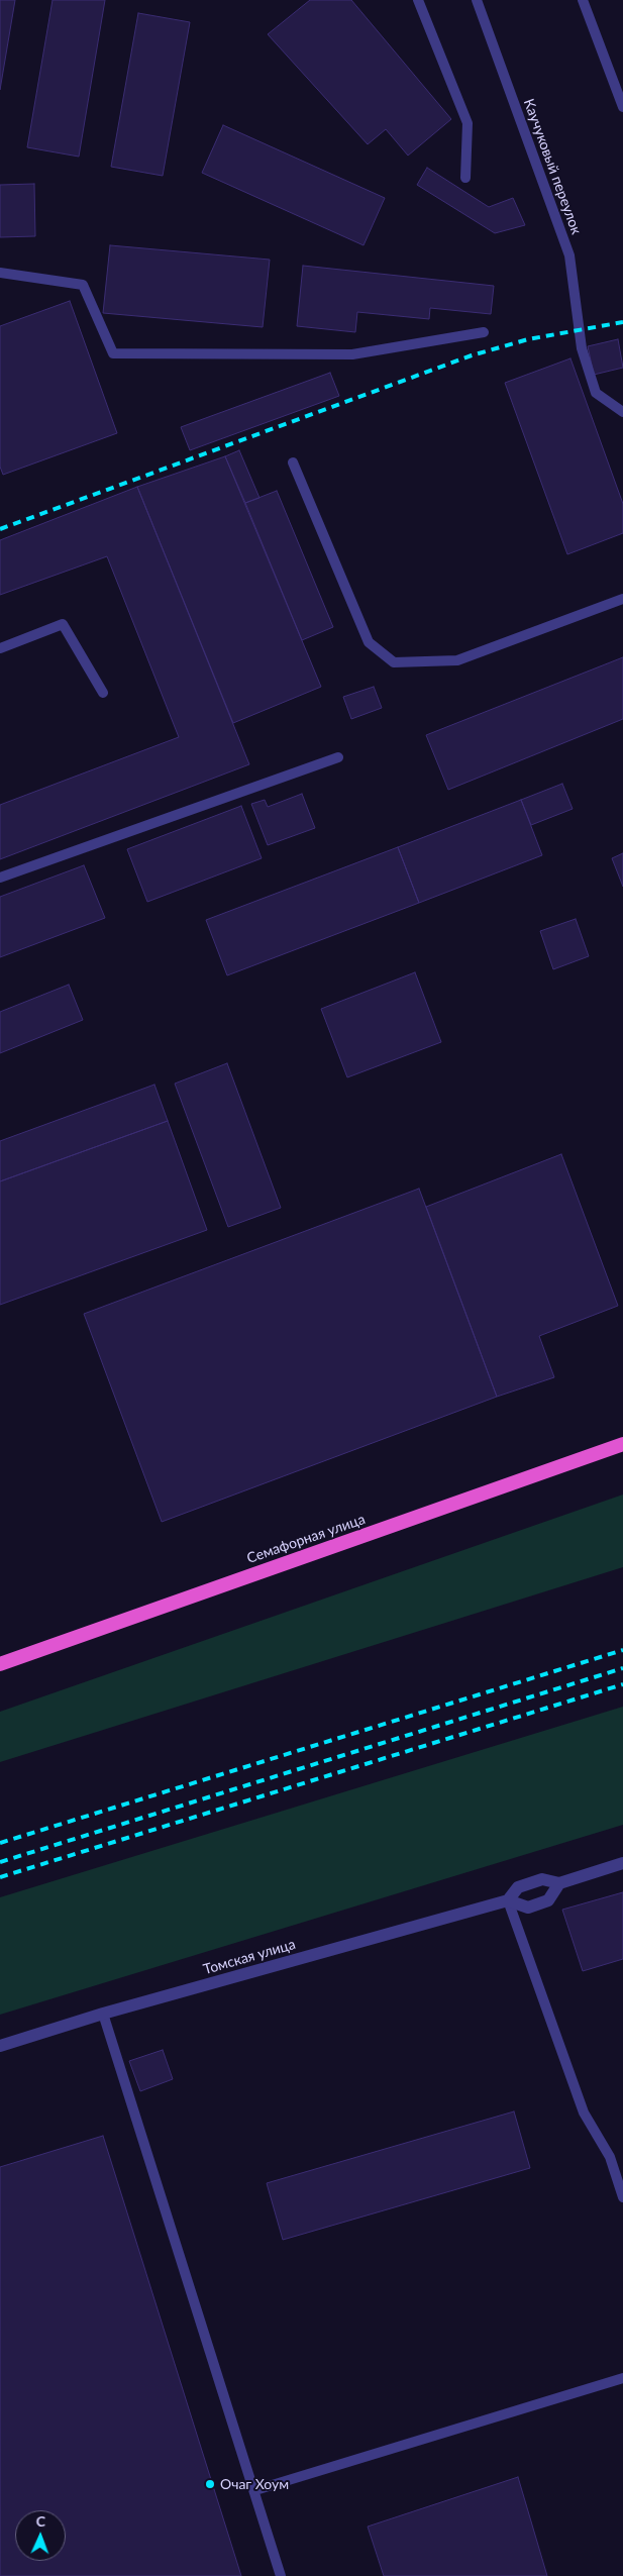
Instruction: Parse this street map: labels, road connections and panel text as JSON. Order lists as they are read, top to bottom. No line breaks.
{"streets":{"highway":["Семафорная улица"],"street":["Томская улица"],"lane":["Каучуковый переулок"]},"places":["Очаг Хоум"],"north":"top"}
